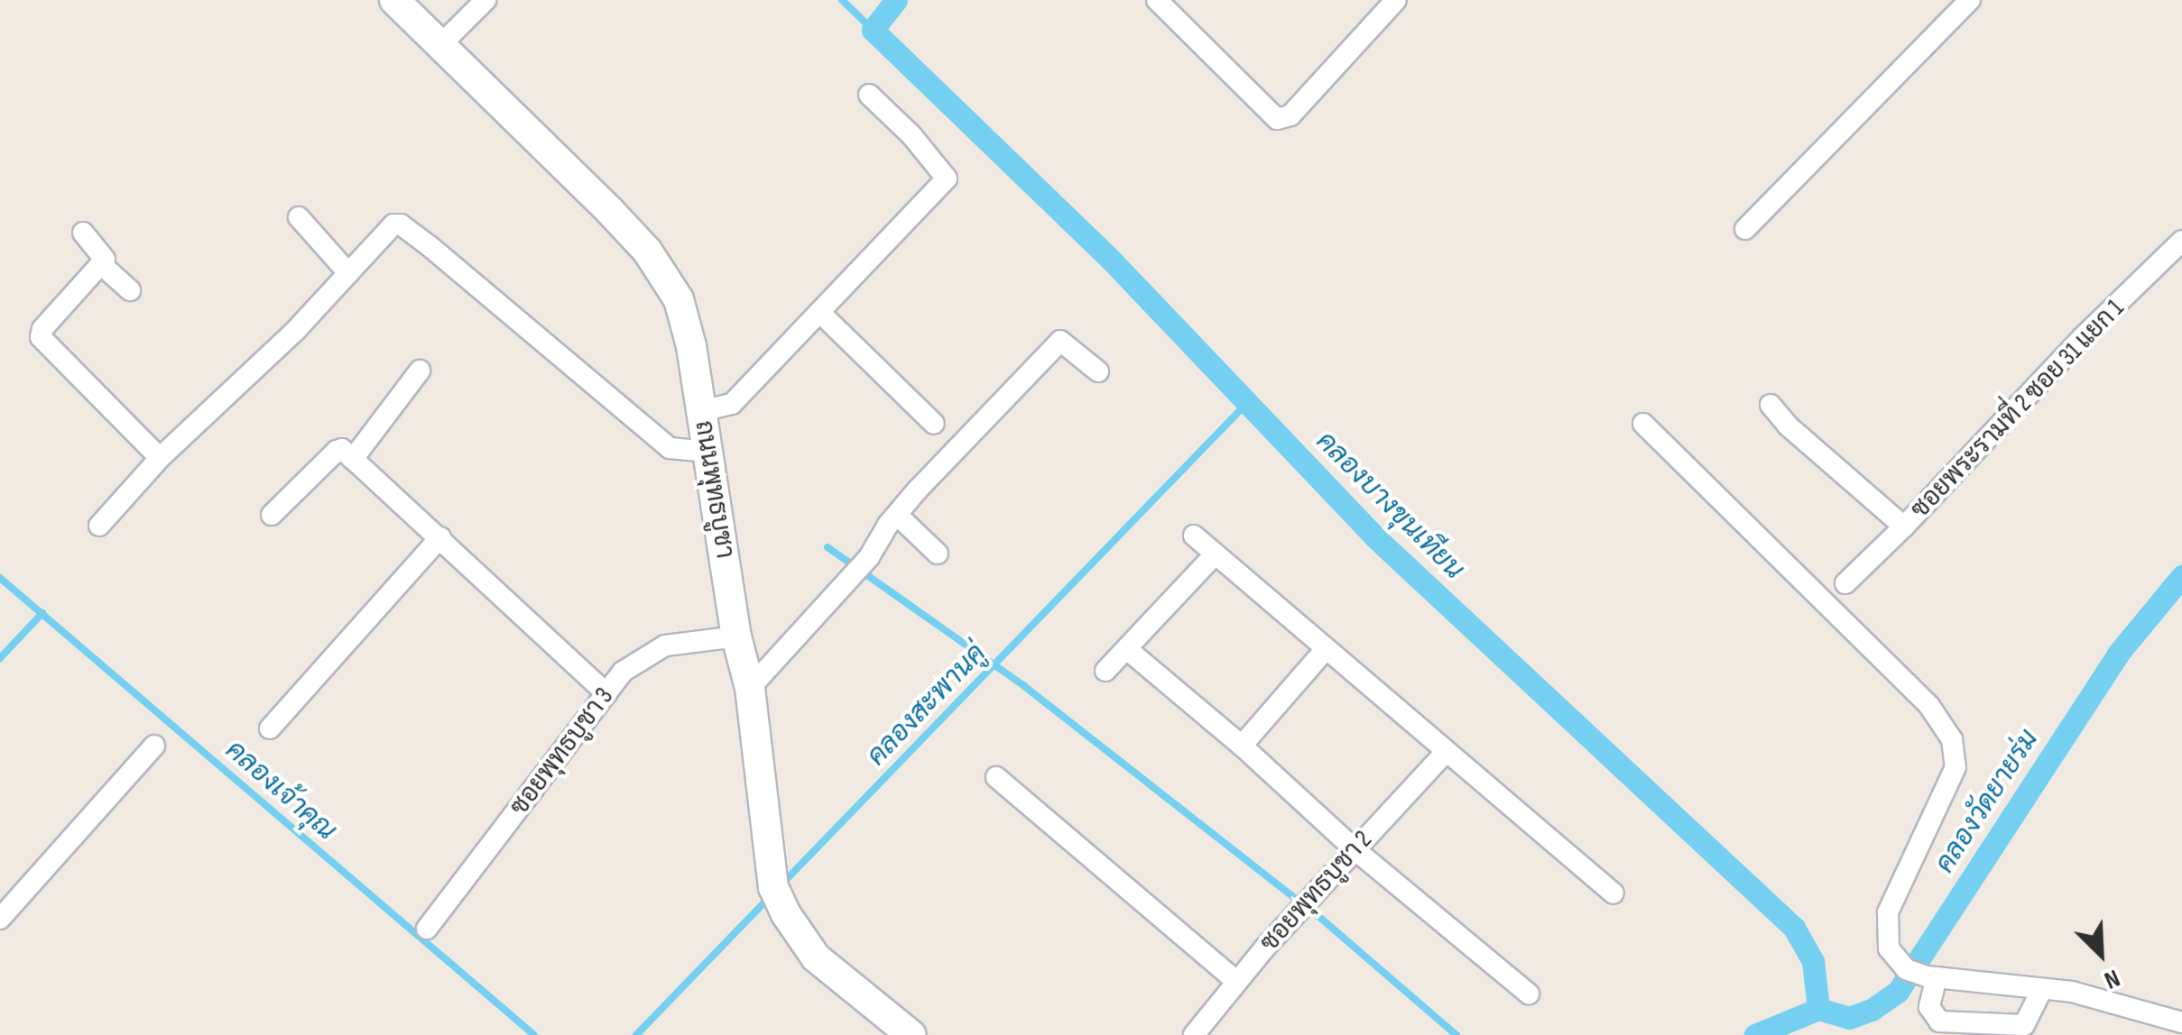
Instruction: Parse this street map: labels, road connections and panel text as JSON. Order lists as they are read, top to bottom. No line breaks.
{"streets":{"main road":["ถนนพุทธบูชา"],"street":["ซอยพระรามที่ 2 ซอย 31 แยก 1","ซอยพุทธบูชา 3","ซอยพุทธบูชา 2"]},"crossings":[["ถนนพุทธบูชา","ซอยพุทธบูชา 3"]],"water":["คลองบางขุนเทียน","คลองสะพานคู่","คลองเจ้าคุณ","คลองวัดยายร่ม"],"north":"bottom right"}
